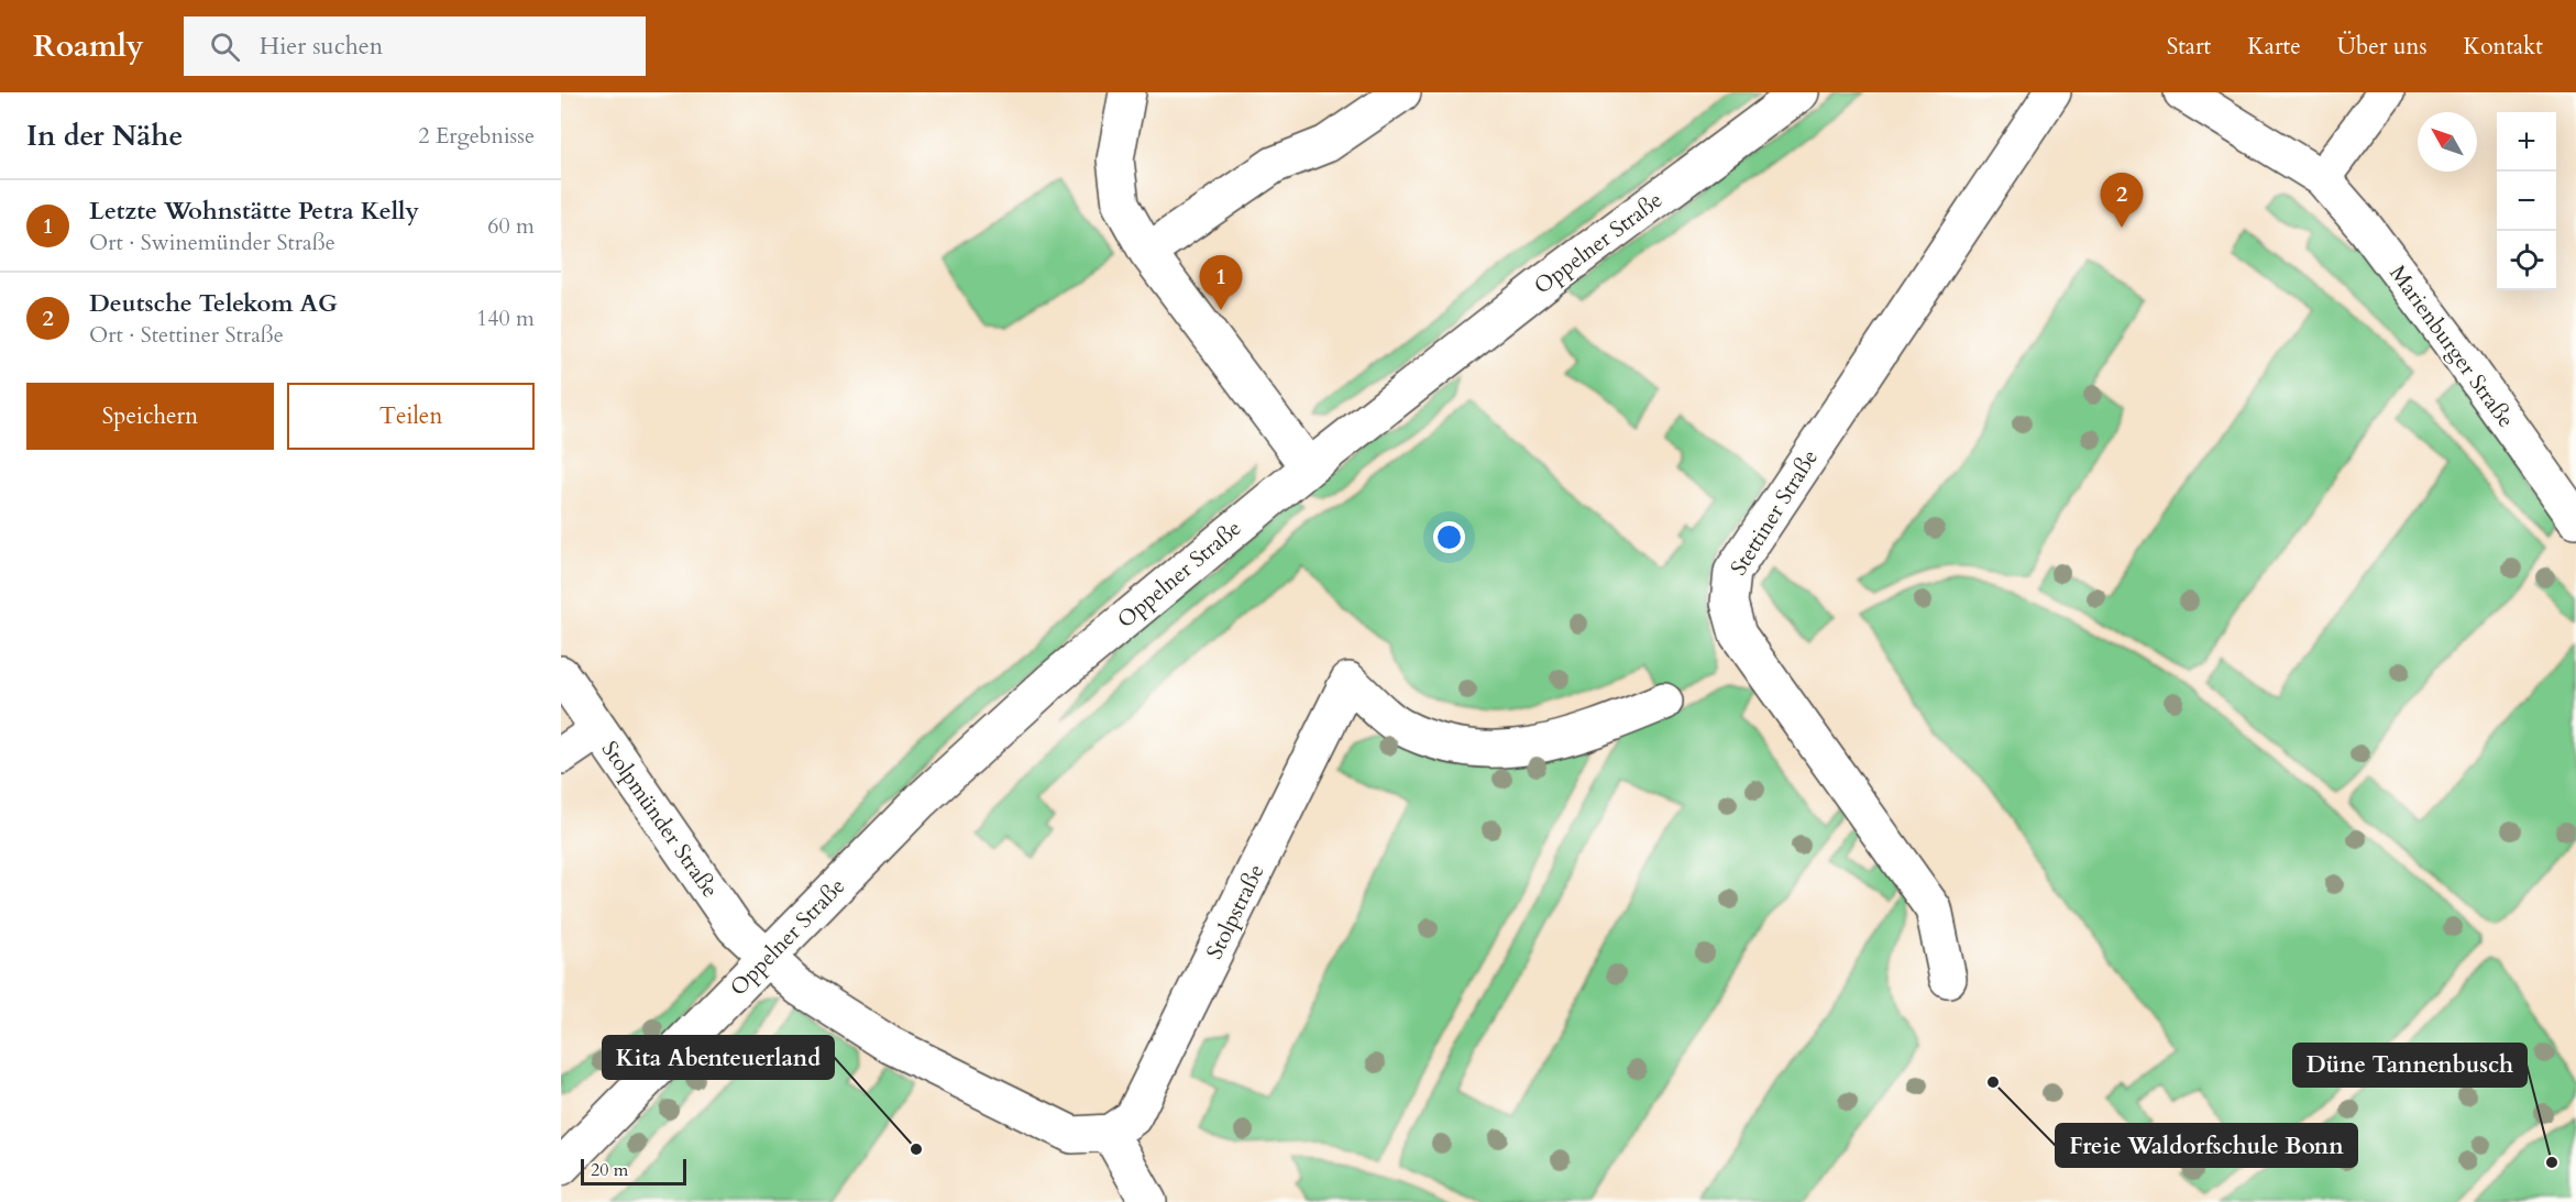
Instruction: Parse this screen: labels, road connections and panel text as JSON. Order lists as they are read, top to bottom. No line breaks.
{"streets":{"street":["Oppelner Straße","Marienburger Straße","Stettiner Straße","Stolpmünder Straße","Stolpstraße"]},"crossings":[["Oppelner Straße","Stolpmünder Straße"]],"places":["Freie Waldorfschule Bonn","Kita Abenteuerland","Düne Tannenbusch"],"scale_bar":"20 m","north":"top left","page":{"header":"Roamly","search":"Hier suchen","nav":["Start","Karte","Über uns","Kontakt"],"heading":["In der Nähe","2 Ergebnisse"],"map_buttons":["+","−"],"pins":["2","1"],"list":[{"mark":"1","name":"Letzte Wohnstätte Petra Kelly","note":"Ort · Swinemünder Straße","value":"60 m"},{"mark":"2","name":"Deutsche Telekom AG","note":"Ort · Stettiner Straße","value":"140 m"}],"buttons":["Speichern","Teilen"],"scale":"20 m"}}
